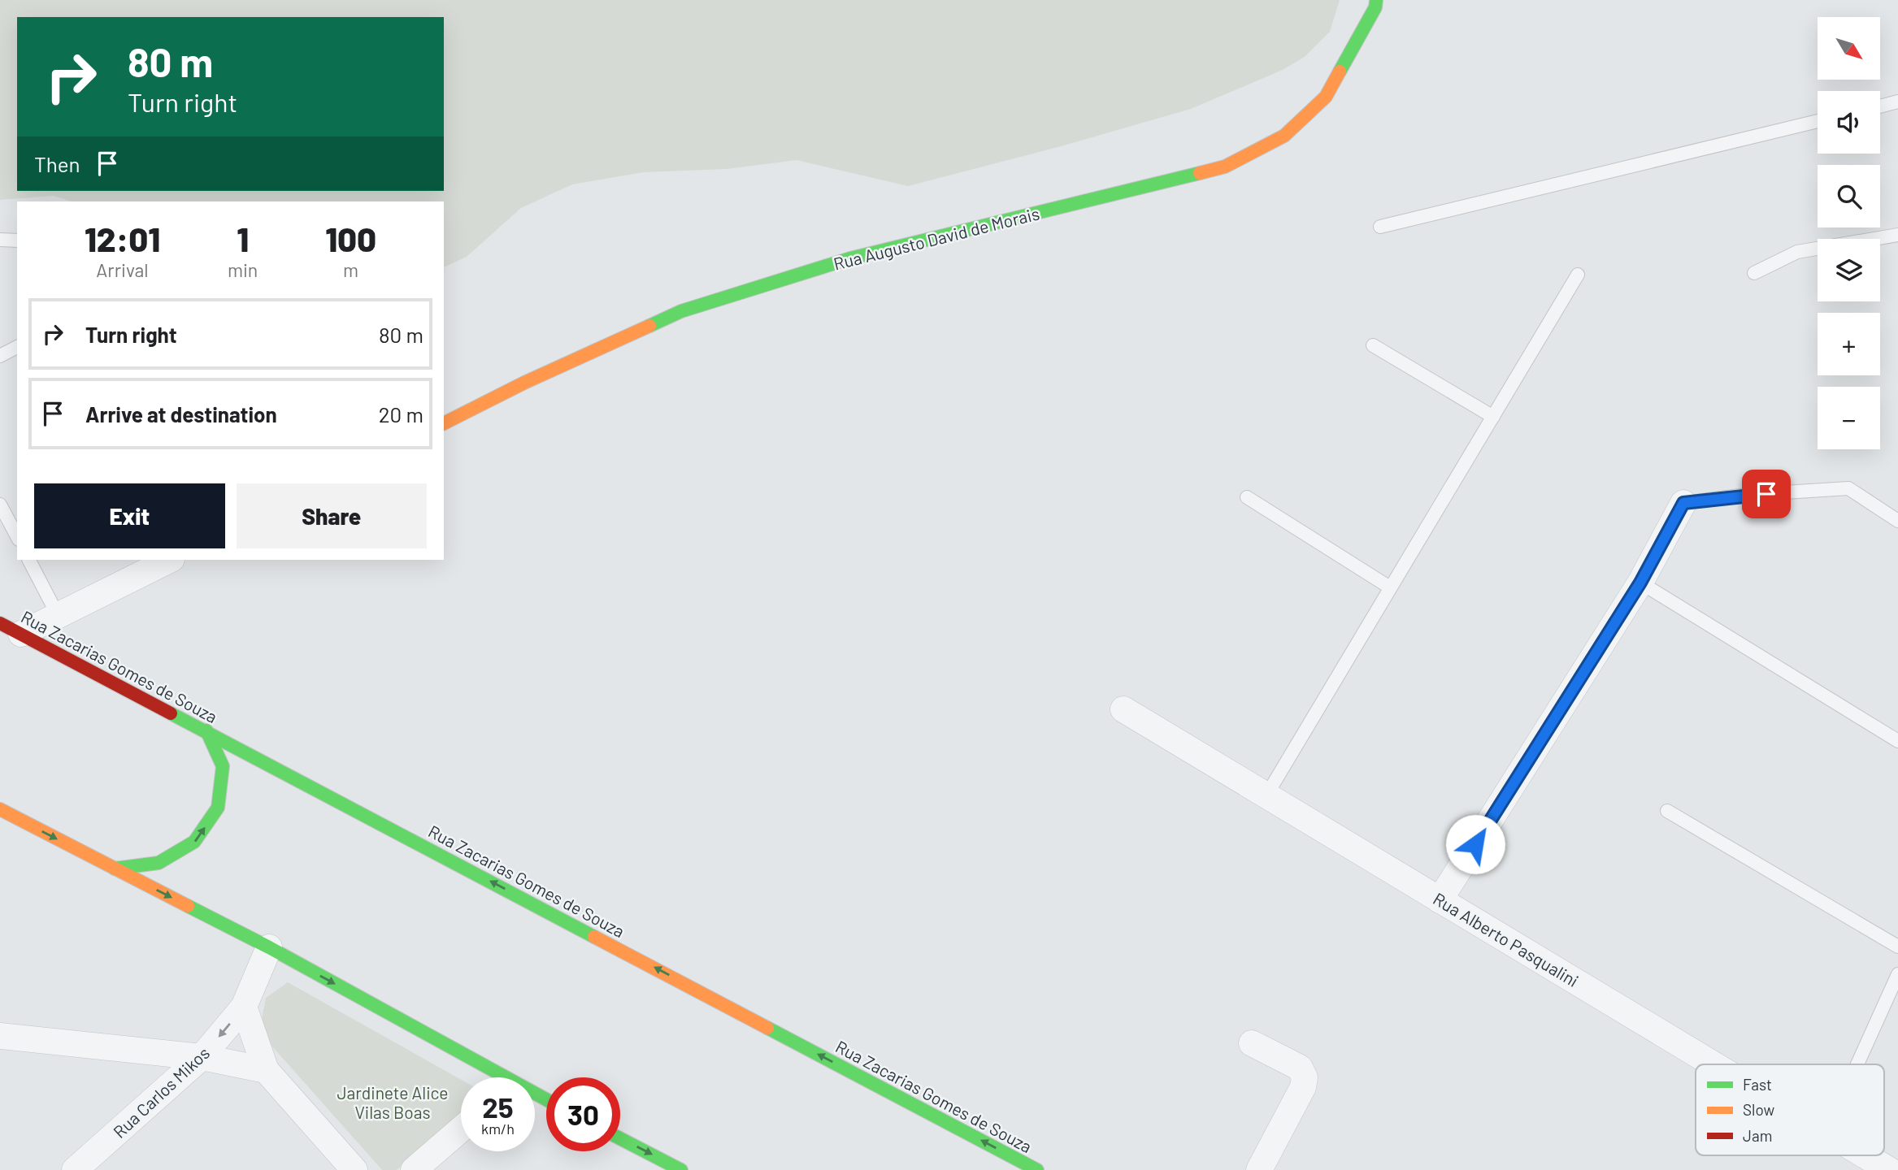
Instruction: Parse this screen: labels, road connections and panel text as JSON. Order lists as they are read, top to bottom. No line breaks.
{"streets":{"main road":["Rua Augusto David de Morais","Rua Zacarias Gomes de Souza"],"street":["Rua Alberto Pasqualini","Rua Carlos Mikos"]},"one_way":["Rua Zacarias Gomes de Souza"],"parks":["Jardinete Alice Vilas Boas"],"legend":["Fast","Slow","Jam"],"north":"bottom right","page":{"map_buttons":["+","−"],"turn":["80 m","Turn right"],"then":"Then","eta":["12:01","Arrival","1","min","100","m"],"list":[{"name":"Turn right","value":"80 m"},{"name":"Arrive at destination","value":"20 m"}],"buttons":["Exit","Share"],"speed":"25 km/h","limit":"30"}}
